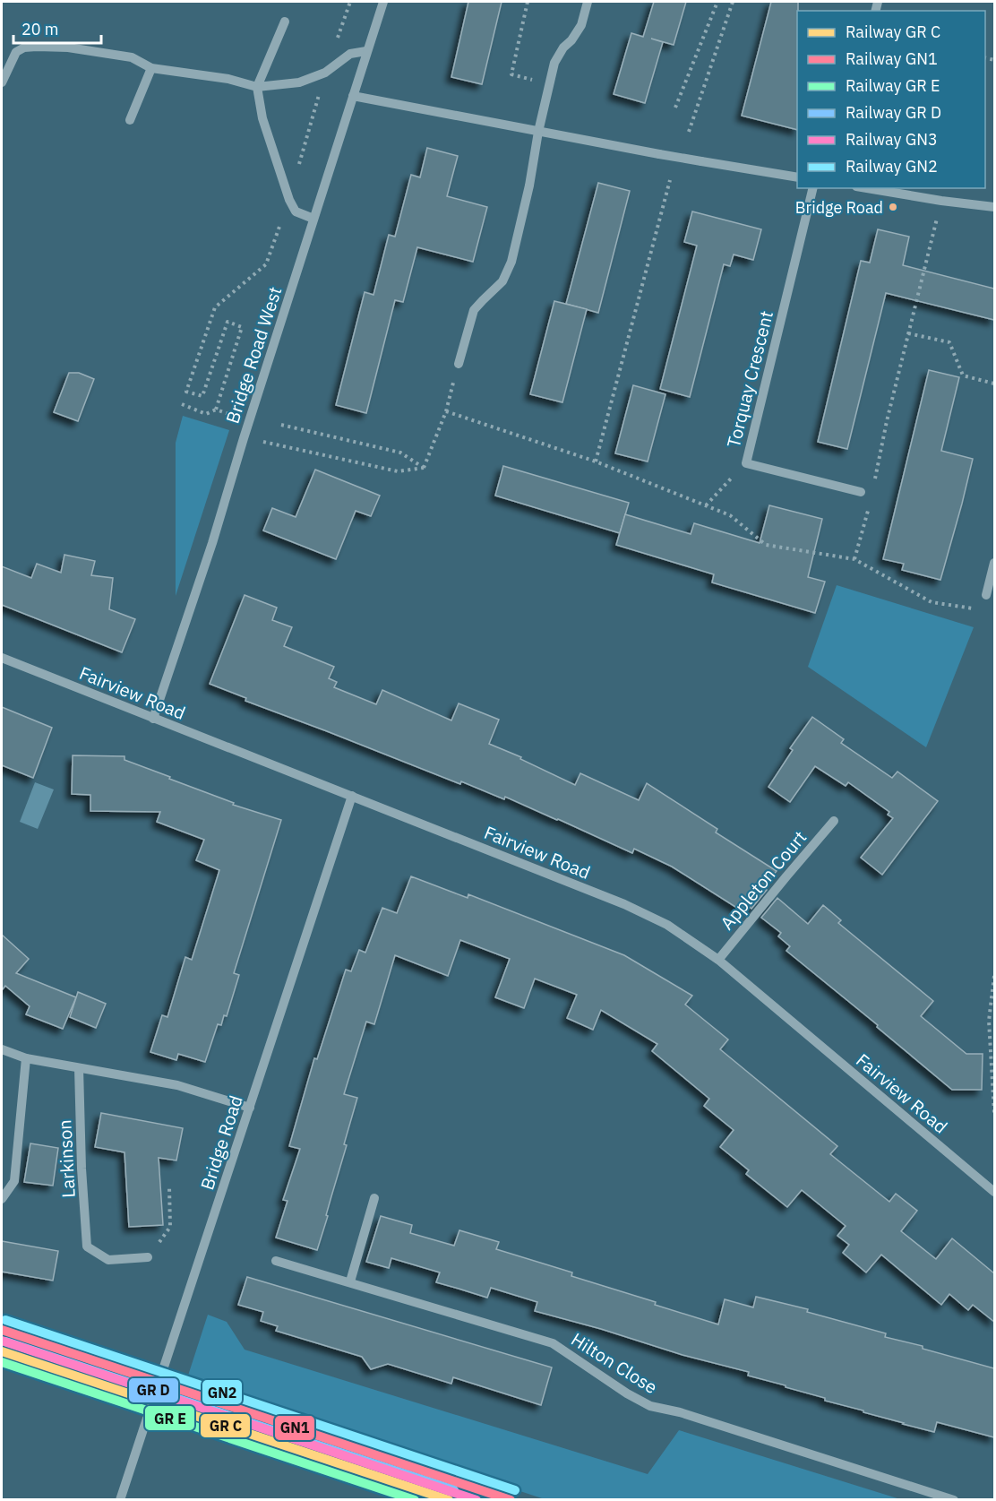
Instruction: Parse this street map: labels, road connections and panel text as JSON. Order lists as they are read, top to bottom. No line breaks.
{"streets":{"street":["Bridge Road West","Torquay Crescent","Fairview Road","Appleton Court","Bridge Road","Larkinson","Hilton Close"]},"crossings":[["Bridge Road West","Fairview Road"],["Fairview Road","Appleton Court"],["Fairview Road","Bridge Road"]],"places":["Bridge Road"],"lines":["rail line GN2","rail line GN1","rail line GN3"],"legend":["Railway GR C","Railway GN1","Railway GR E","Railway GR D","Railway GN3","Railway GN2"],"scale_bar":"20 m"}
